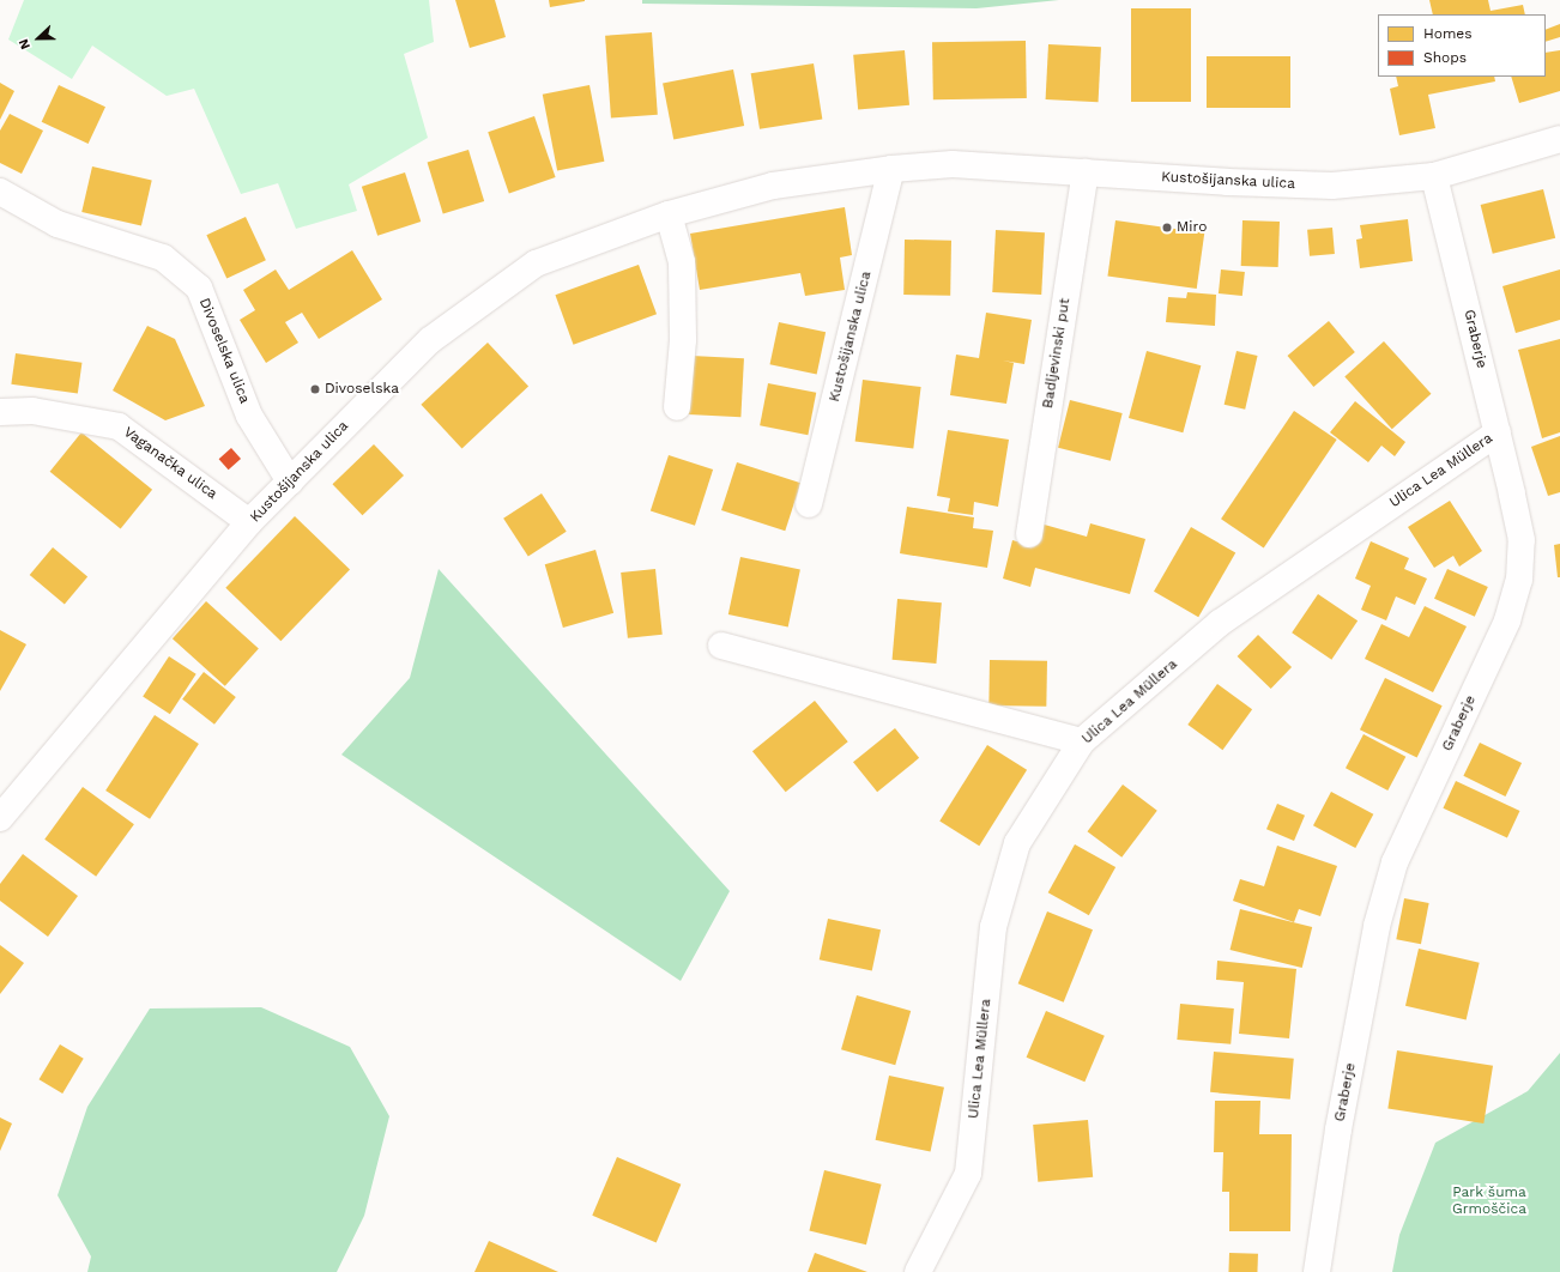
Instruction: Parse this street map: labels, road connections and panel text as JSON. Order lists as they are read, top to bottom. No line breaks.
{"streets":{"street":["Kustošijanska ulica","Graberje","Divoselska ulica","Badljevinski put","Vaganačka ulica","Ulica Lea Müllera"]},"crossings":[["Kustošijanska ulica","Graberje"],["Kustošijanska ulica","Divoselska ulica"],["Kustošijanska ulica","Badljevinski put"],["Kustošijanska ulica","Vaganačka ulica"],["Graberje","Ulica Lea Müllera"]],"parks":["Park šuma Grmoščica"],"places":["Miro","Divoselska"],"legend":["Homes","Shops"],"north":"left"}
